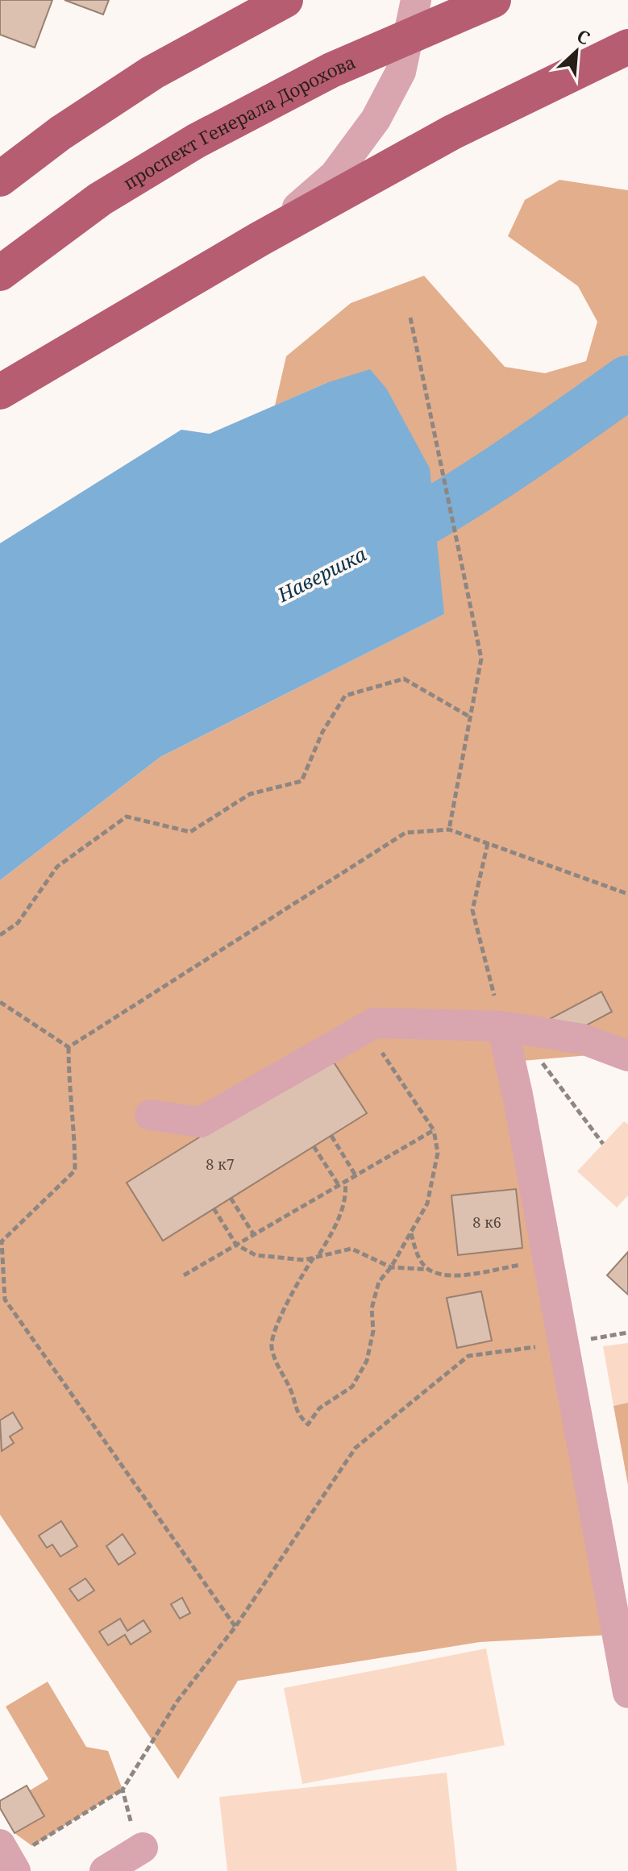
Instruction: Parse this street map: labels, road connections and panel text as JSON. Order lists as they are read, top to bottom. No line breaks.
{"streets":{"main road":["проспект Генерала Дорохова"]},"water":["Навершка"],"house_numbers":["8 к7","8 к6"],"north":"top right"}
